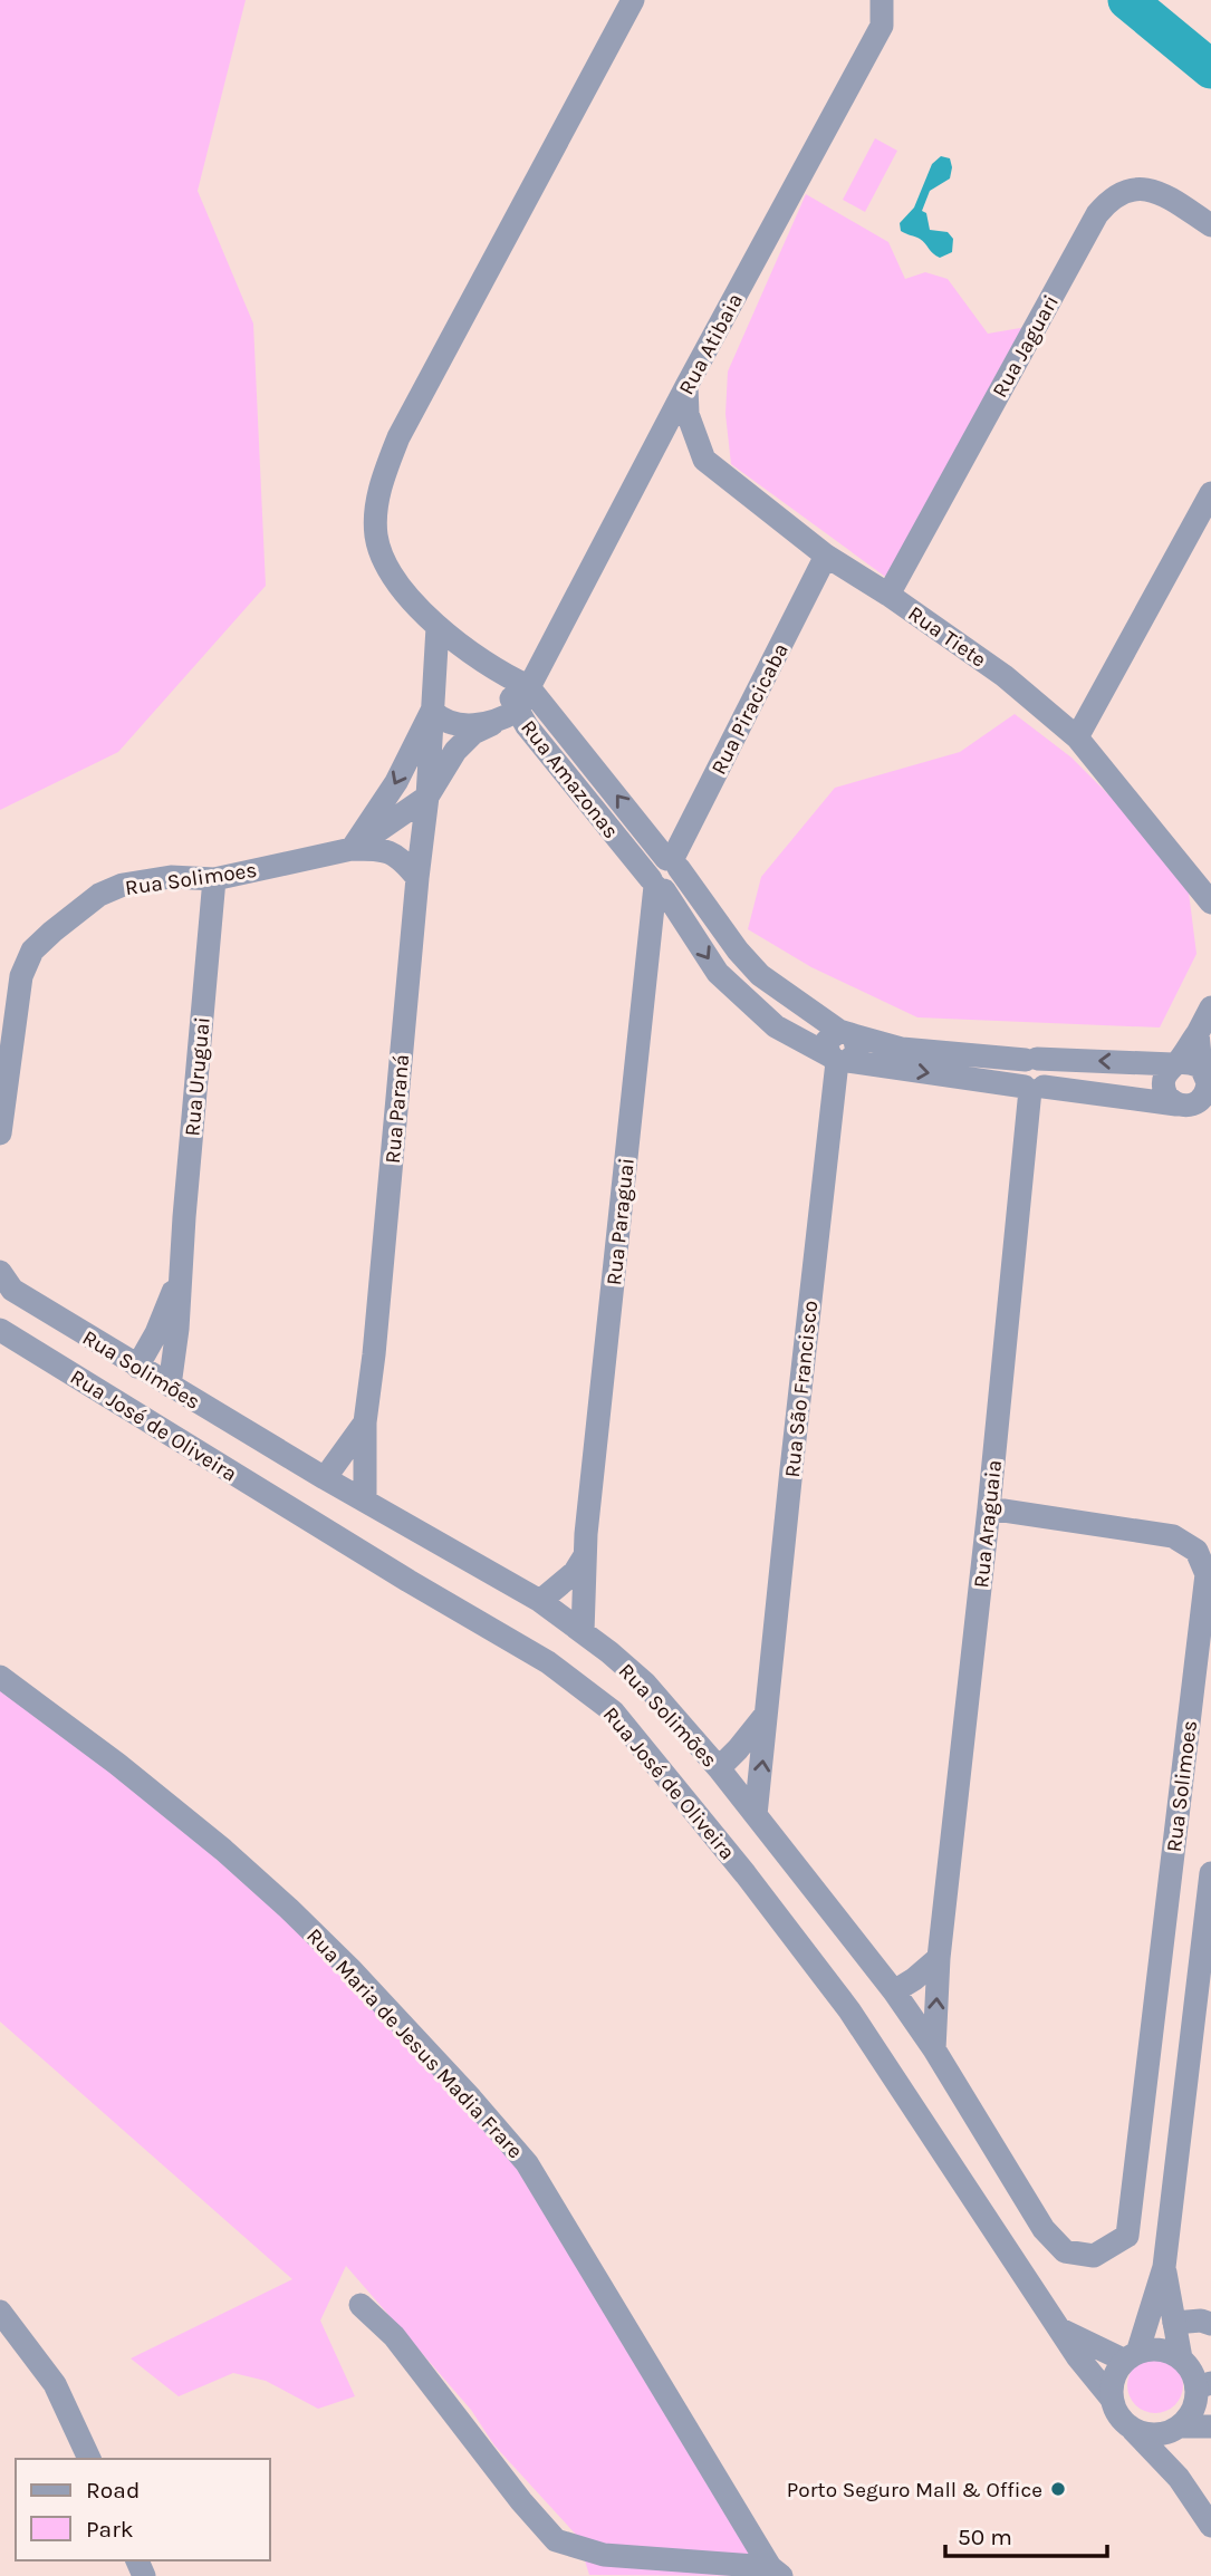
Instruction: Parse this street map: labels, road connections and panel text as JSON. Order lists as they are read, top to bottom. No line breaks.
{"streets":{"street":["Rua Atibaia","Rua Jaguari","Rua Tiete","Rua Piracicaba","Rua Amazonas","Rua Solimoes","Rua Uruguai","Rua Paraná","Rua Paraguai","Rua Solimões","Rua São Francisco","Rua José de Oliveira","Rua Araguaia","Rua Maria de Jesus Madia Frare"]},"crossings":[["Rua Atibaia","Rua Tiete"],["Rua Atibaia","Rua Amazonas"],["Rua Atibaia","Rua Paraná"],["Rua Jaguari","Rua Tiete"],["Rua Tiete","Rua Piracicaba"],["Rua Piracicaba","Rua Amazonas"],["Rua Amazonas","Rua Paraná"],["Rua Amazonas","Rua Paraguai"],["Rua Amazonas","Rua São Francisco"],["Rua Amazonas","Rua Araguaia"],["Rua Solimoes","Rua Uruguai"],["Rua Solimoes","Rua Paraná"],["Rua Solimoes","Rua Solimões"],["Rua Solimoes","Rua Araguaia"],["Rua Uruguai","Rua Solimões"],["Rua Paraná","Rua Solimões"],["Rua Paraguai","Rua Solimões"],["Rua Solimões","Rua São Francisco"],["Rua Solimões","Rua Araguaia"]],"places":["Porto Seguro Mall & Office"],"legend":["Road","Park"],"scale_bar":"50 m"}
